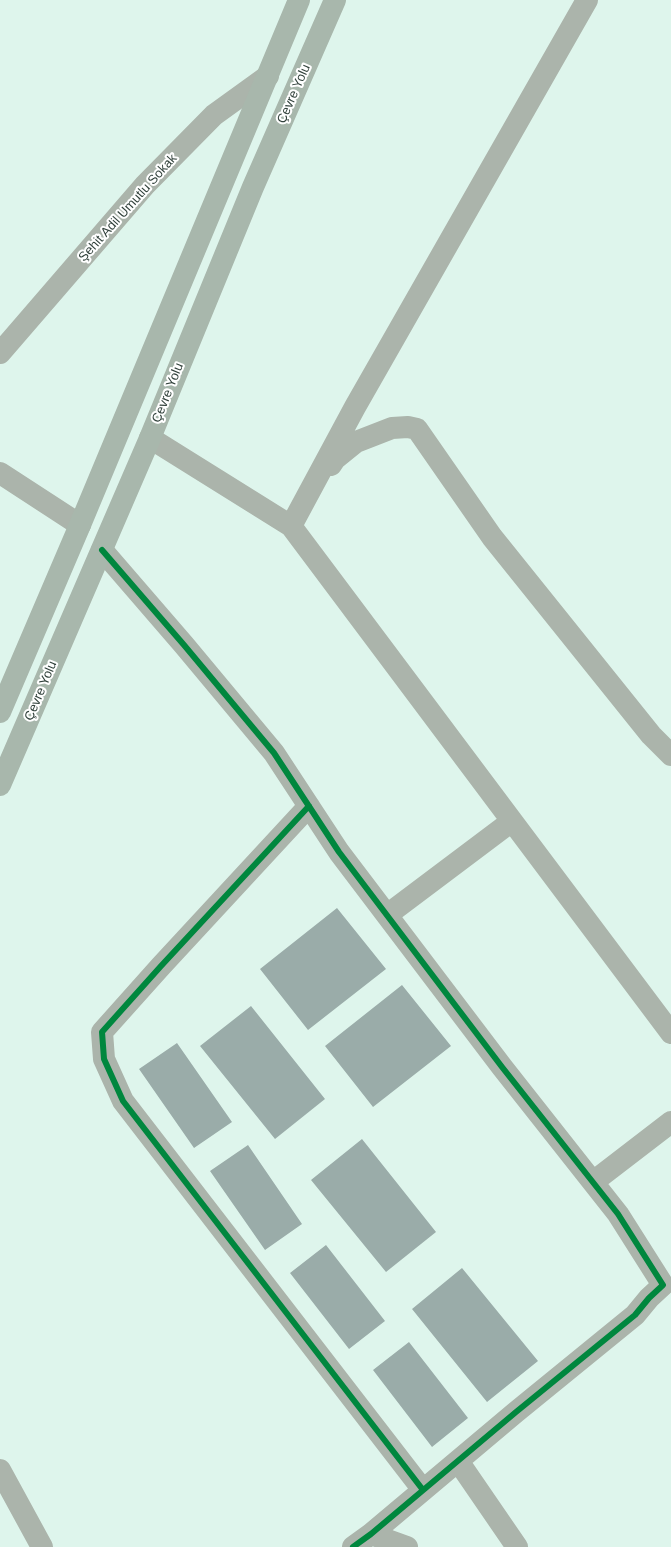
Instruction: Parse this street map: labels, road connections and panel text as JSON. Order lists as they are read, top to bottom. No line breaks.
{"streets":{"main road":["Çevre Yolu"],"street":["Şehit Adil Umutlu Sokak"]}}
